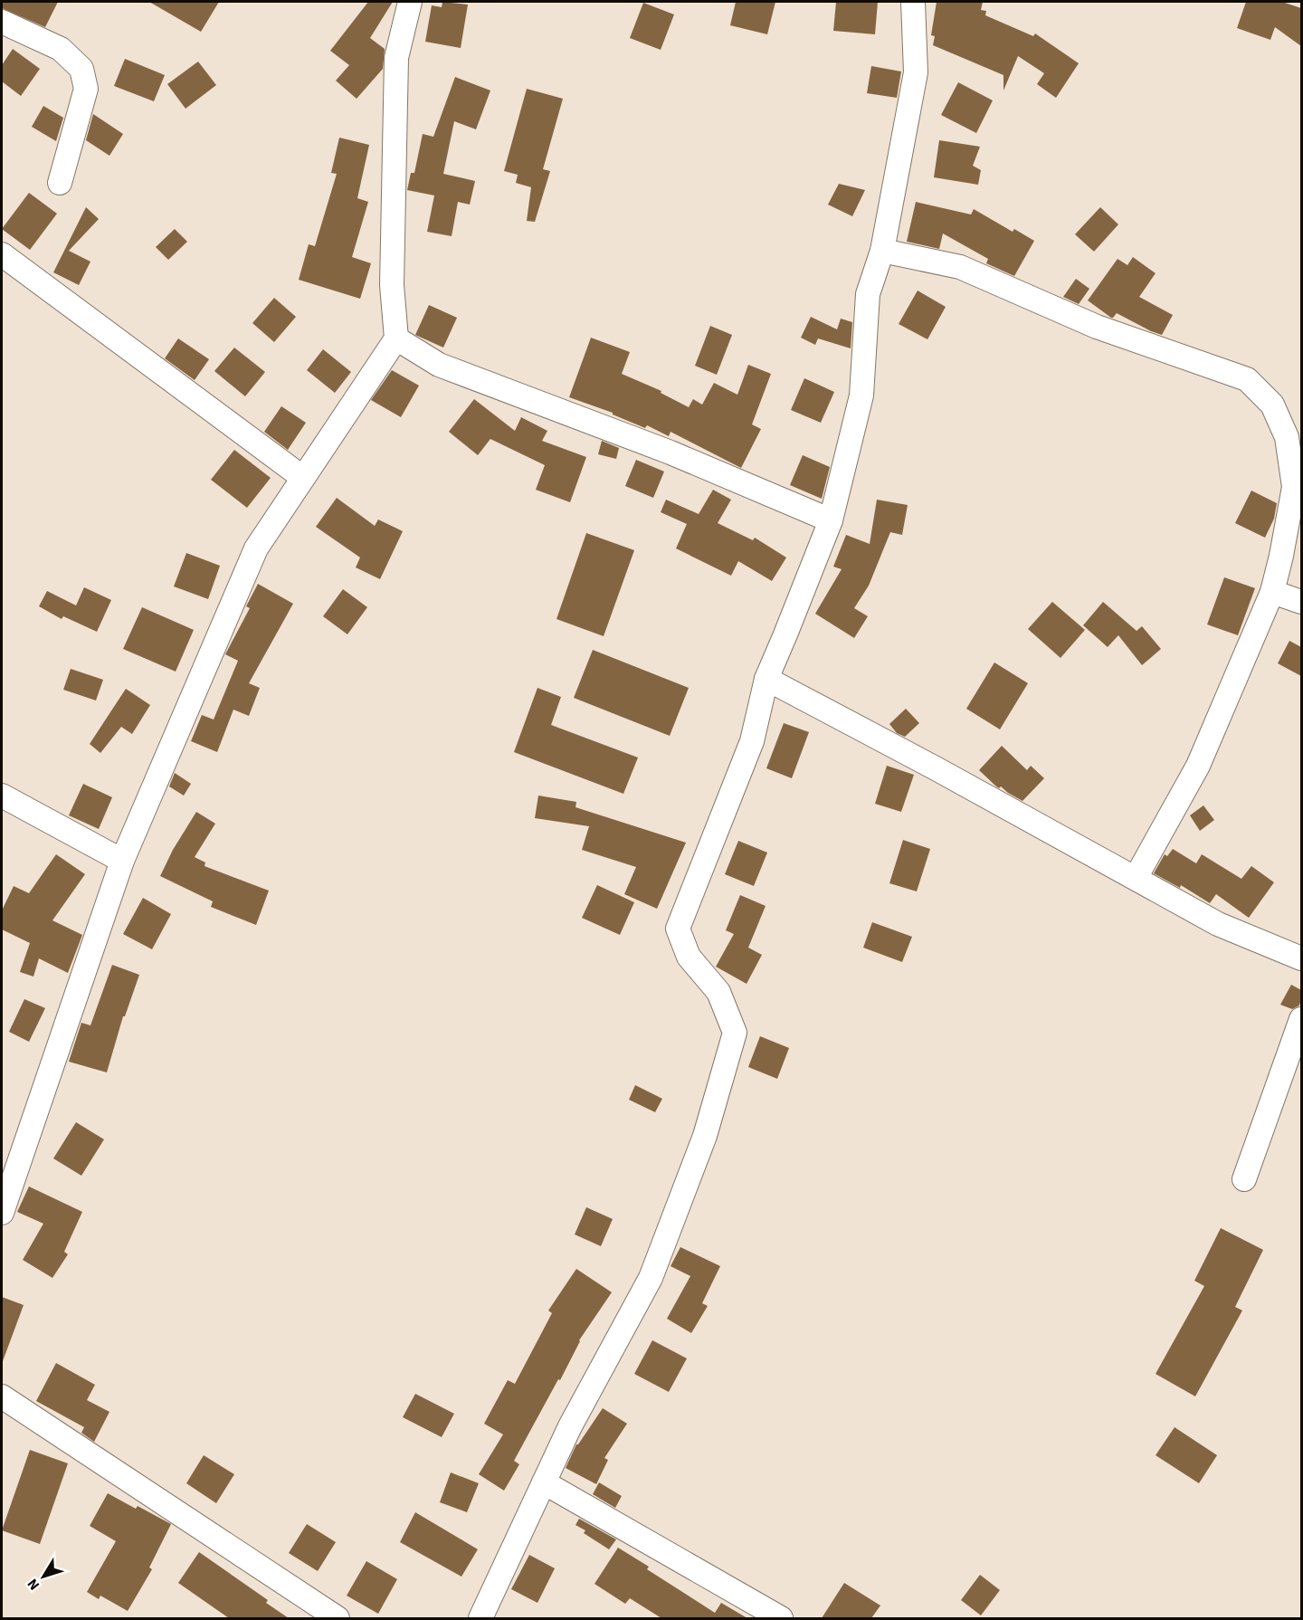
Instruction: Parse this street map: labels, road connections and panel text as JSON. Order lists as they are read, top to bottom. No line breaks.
{"north":"bottom left"}
